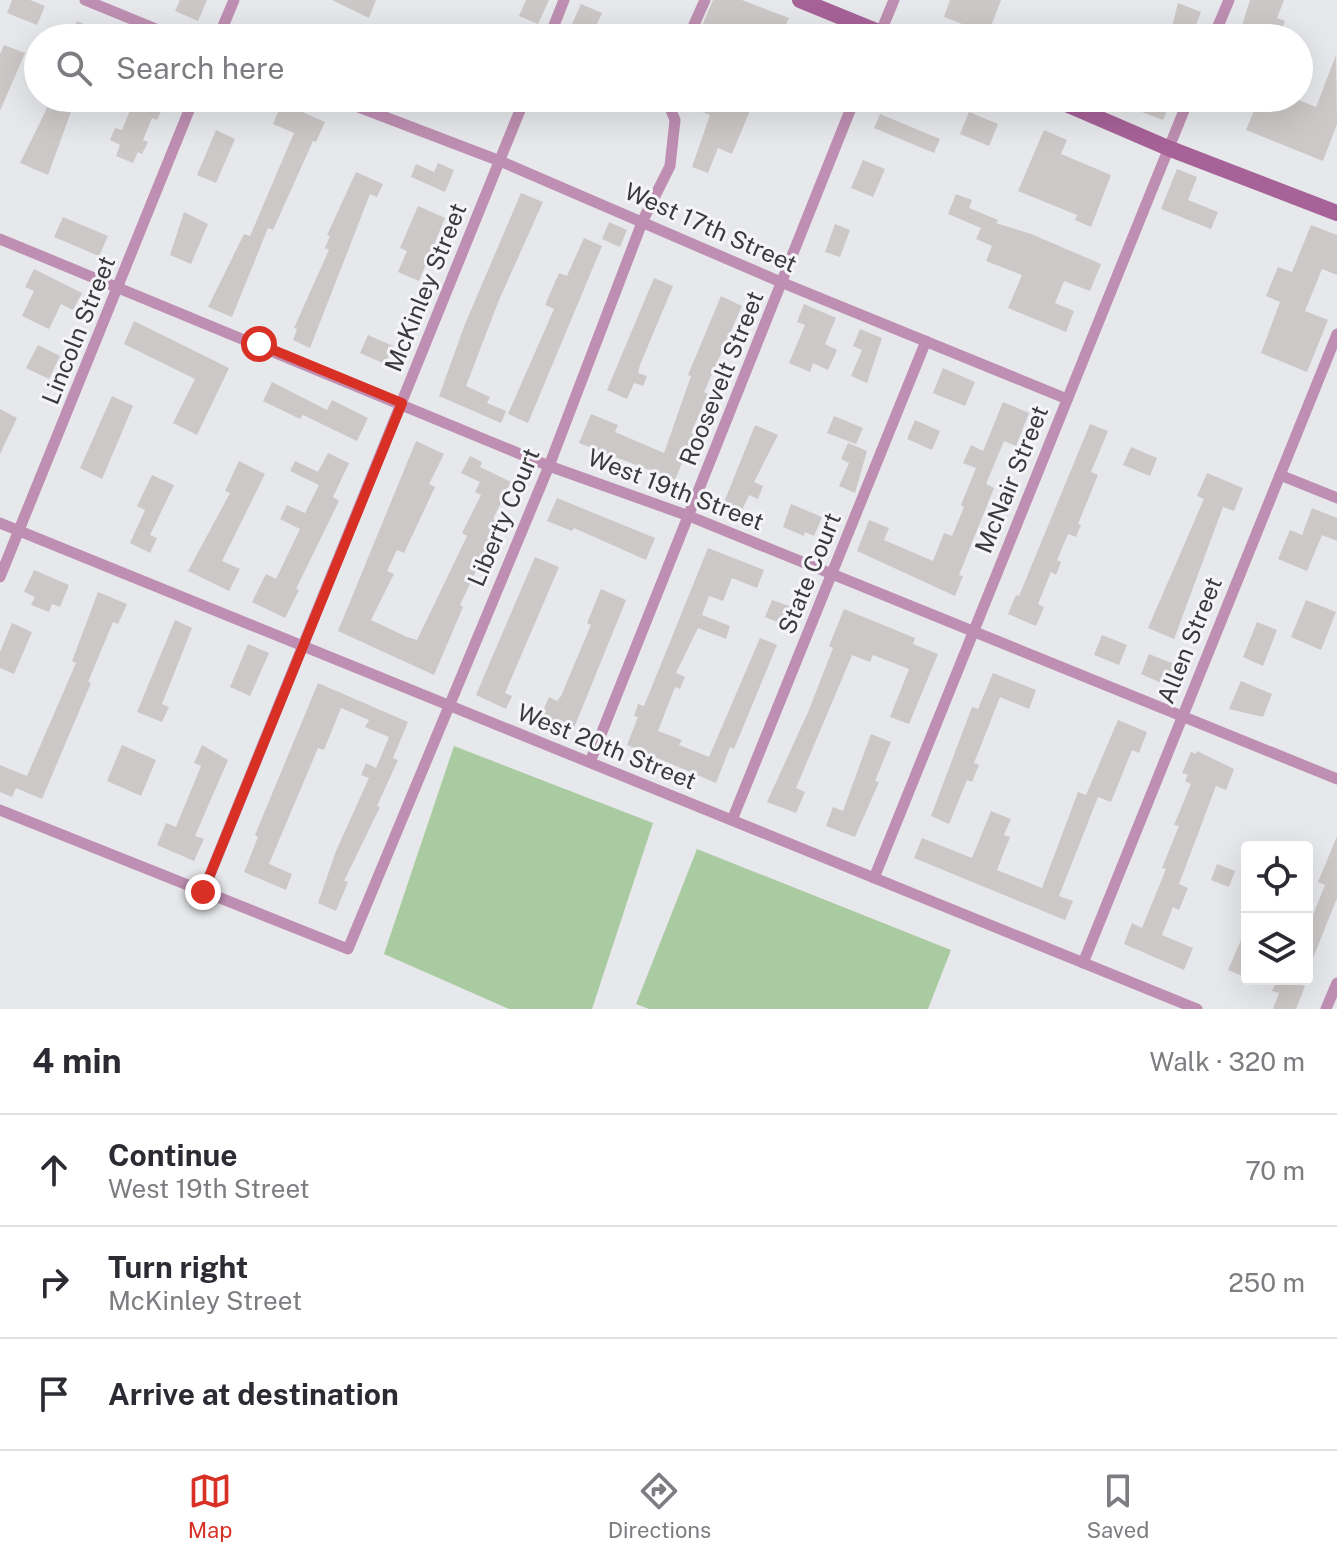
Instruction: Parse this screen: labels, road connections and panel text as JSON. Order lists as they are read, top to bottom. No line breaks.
{"streets":{"street":["West 17th Street","McKinley Street","Lincoln Street","Roosevelt Street","McNair Street","West 19th Street","Liberty Court","State Court","Allen Street","West 20th Street"]},"crossings":[["West 17th Street","McKinley Street"],["West 17th Street","Roosevelt Street"],["West 17th Street","McNair Street"],["West 17th Street","Liberty Court"],["West 17th Street","State Court"],["McKinley Street","West 19th Street"],["McKinley Street","Liberty Court"],["McKinley Street","West 20th Street"],["Lincoln Street","West 19th Street"],["Lincoln Street","West 20th Street"],["Roosevelt Street","West 19th Street"],["Roosevelt Street","West 20th Street"],["McNair Street","West 19th Street"],["McNair Street","West 20th Street"],["West 19th Street","Liberty Court"],["West 19th Street","State Court"],["West 19th Street","Allen Street"],["Liberty Court","West 20th Street"],["State Court","West 20th Street"],["Allen Street","West 20th Street"]],"page":{"search":"Search here","heading":["4 min","Walk · 320 m"],"list":[["Continue","West 19th Street","70 m"],["Turn right","McKinley Street","250 m"],"Arrive at destination"],"nav":["Map","Directions","Saved"]}}
